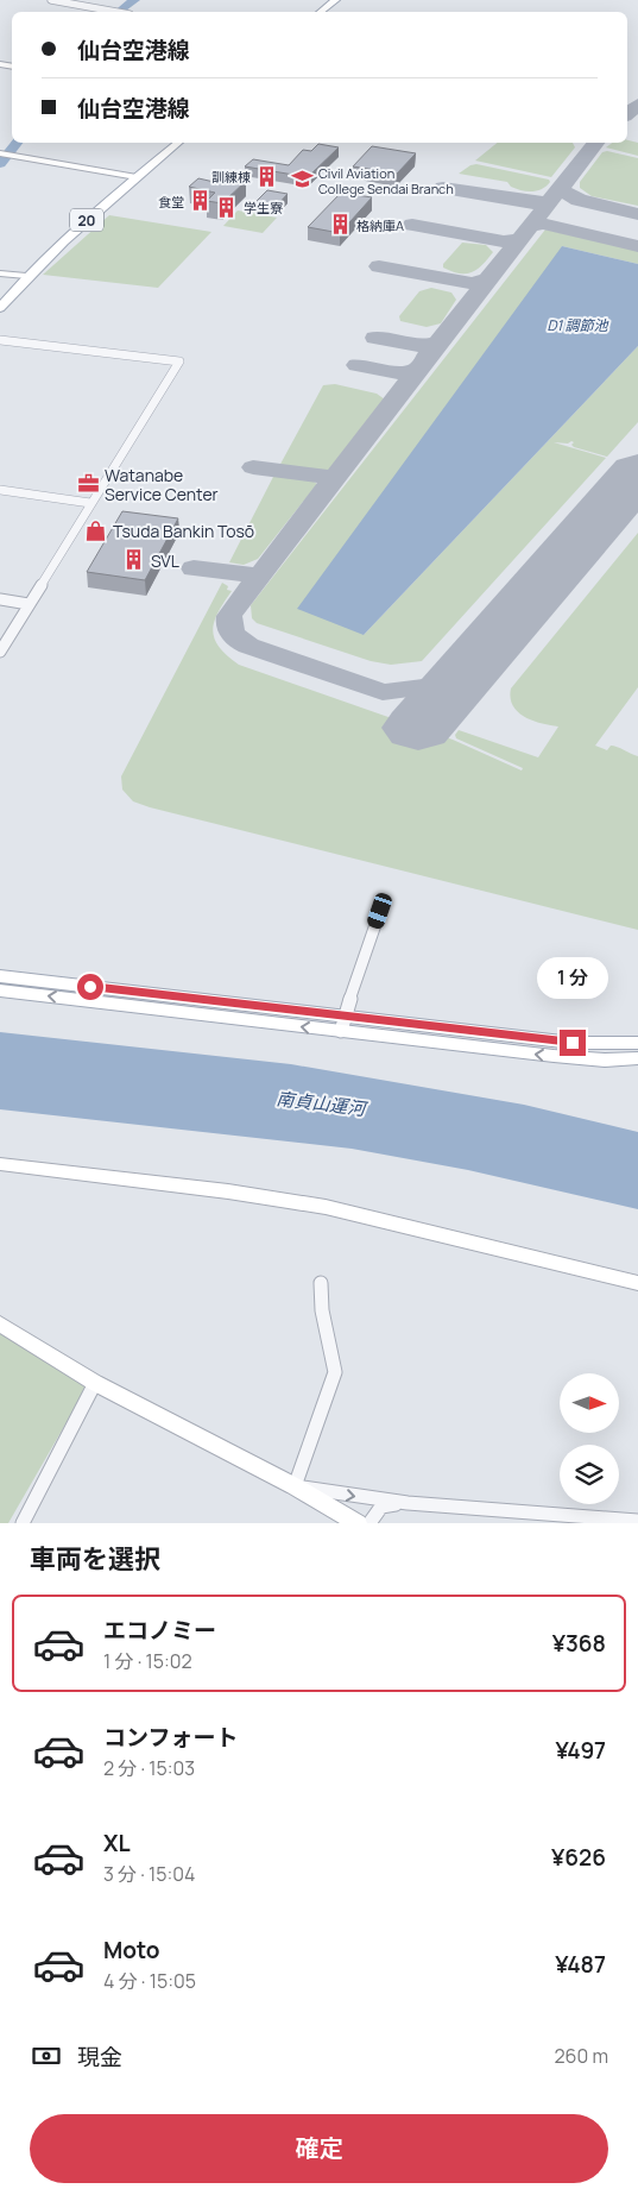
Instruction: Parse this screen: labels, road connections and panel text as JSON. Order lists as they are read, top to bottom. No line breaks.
{"streets":{"main road":["20"]},"water":["D1 調節池","南貞山運河"],"places":{"building":["訓練棟","食堂","学生寮","格納庫A","SVL"],"school or university":["Civil Aviation College Sendai Branch"],"office":["Watanabe Service Center"],"shop":["Tsuda Bankin Tosō"]},"north":"right","page":{"banner":["仙台空港線","仙台空港線"],"bubble":"1 分","heading":"車両を選択","list":[{"name":"エコノミー","note":"1 分 · 15:02","value":"¥368"},{"name":"コンフォート","note":"2 分 · 15:03","value":"¥497"},{"name":"XL","note":"3 分 · 15:04","value":"¥626"},{"name":"Moto","note":"4 分 · 15:05","value":"¥487"}],"pay":["現金","260 m"],"buttons":"確定"}}
